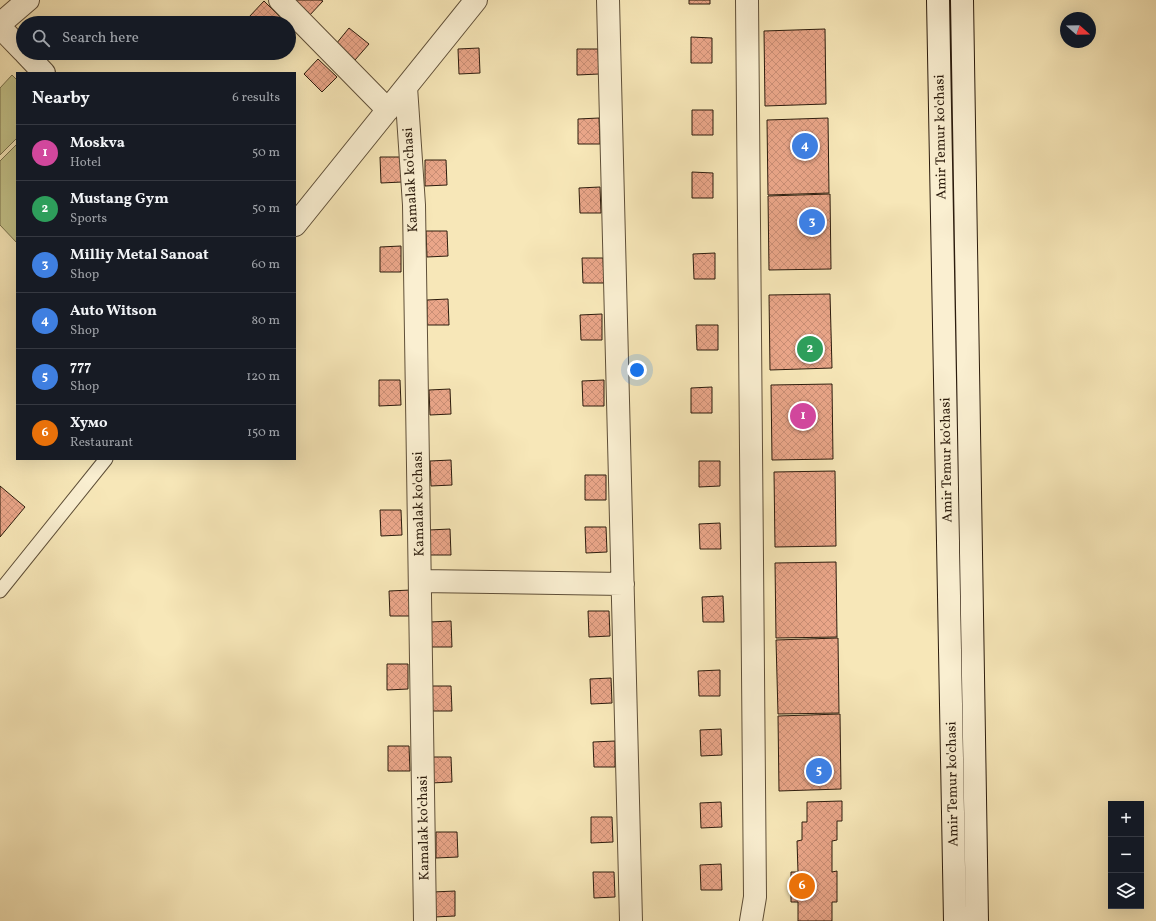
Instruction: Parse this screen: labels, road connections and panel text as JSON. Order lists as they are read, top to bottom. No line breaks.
{"streets":{"street":["Amir Temur ko'chasi","Kamalak ko'chasi"]},"north":"right","page":{"search":"Search here","heading":["Nearby","6 results"],"list":[{"mark":"1","name":"Moskva","note":"Hotel","value":"50 m"},{"mark":"2","name":"Mustang Gym","note":"Sports","value":"50 m"},{"mark":"3","name":"Milliy Metal Sanoat","note":"Shop","value":"60 m"},{"mark":"4","name":"Auto Witson","note":"Shop","value":"80 m"},{"mark":"5","name":"777","note":"Shop","value":"120 m"},{"mark":"6","name":"Хумо","note":"Restaurant","value":"150 m"}],"pins":["4","3","2","1","5","6"],"map_buttons":["+","−"]}}
